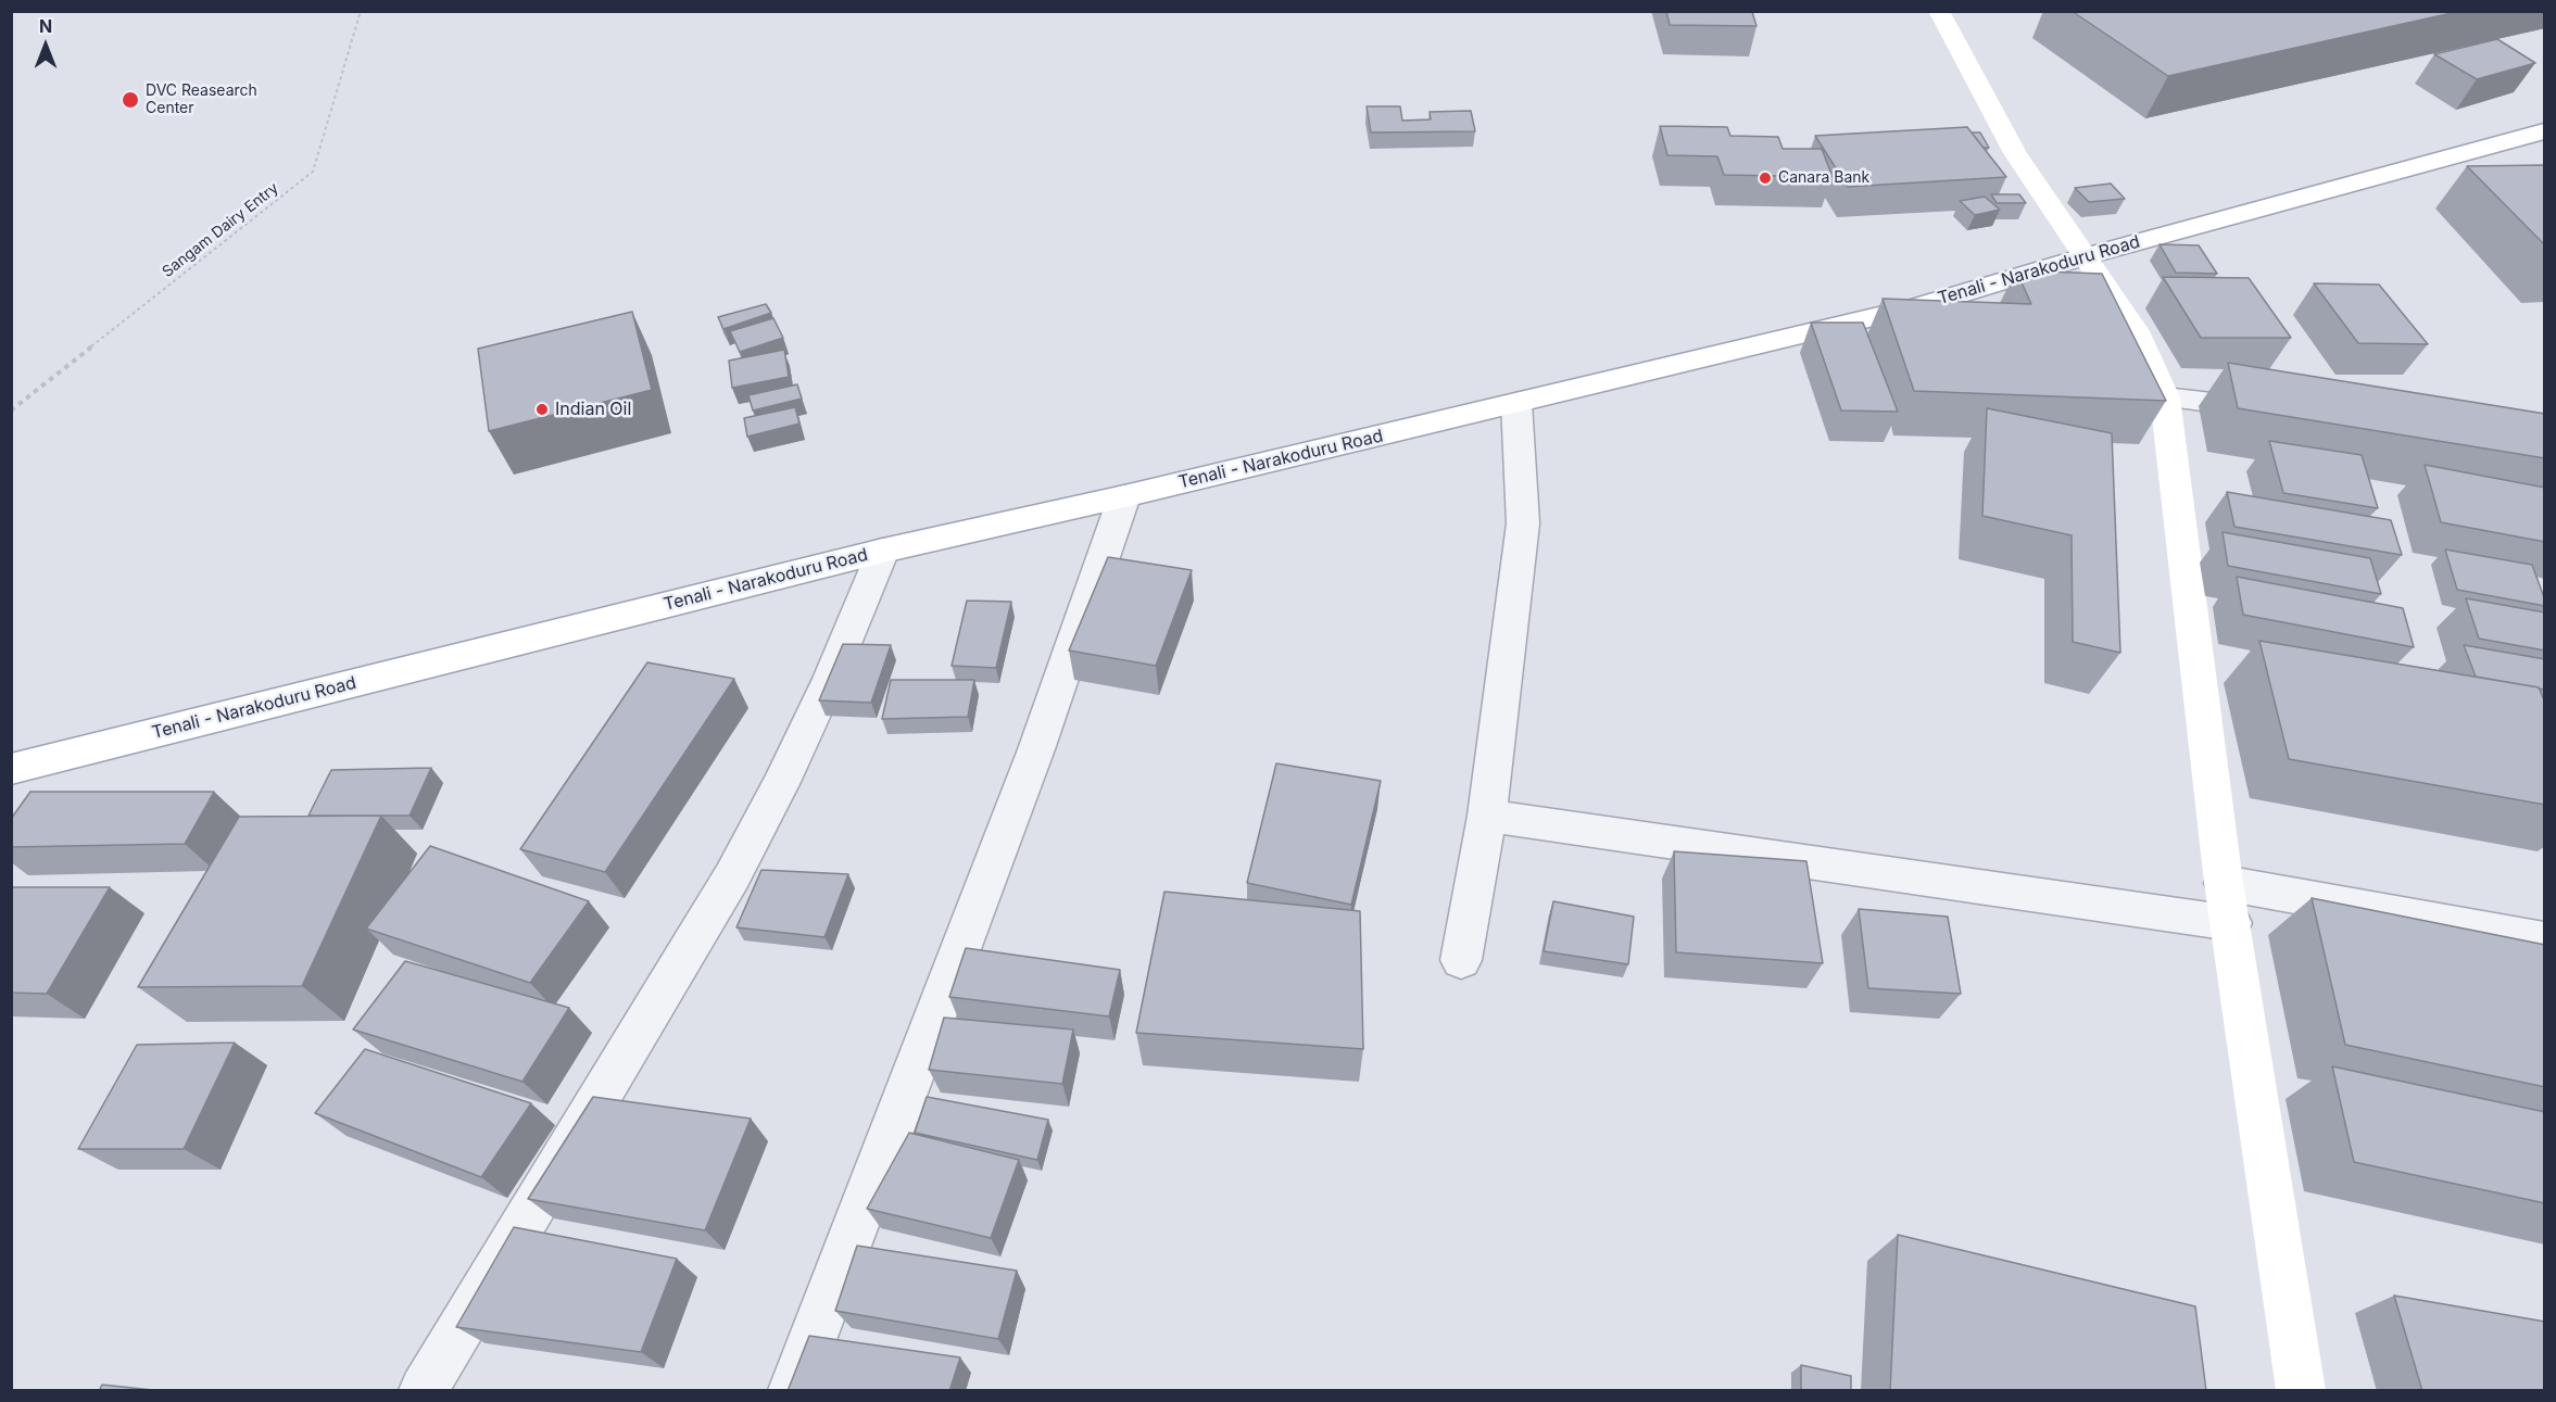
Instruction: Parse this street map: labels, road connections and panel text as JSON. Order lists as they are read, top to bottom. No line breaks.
{"streets":{"main road":["Tenali - Narakoduru Road"],"path":["Sangam Dairy Entry"]},"places":["DVC Reasearch Center","Canara Bank","Indian Oil"],"north":"top"}
